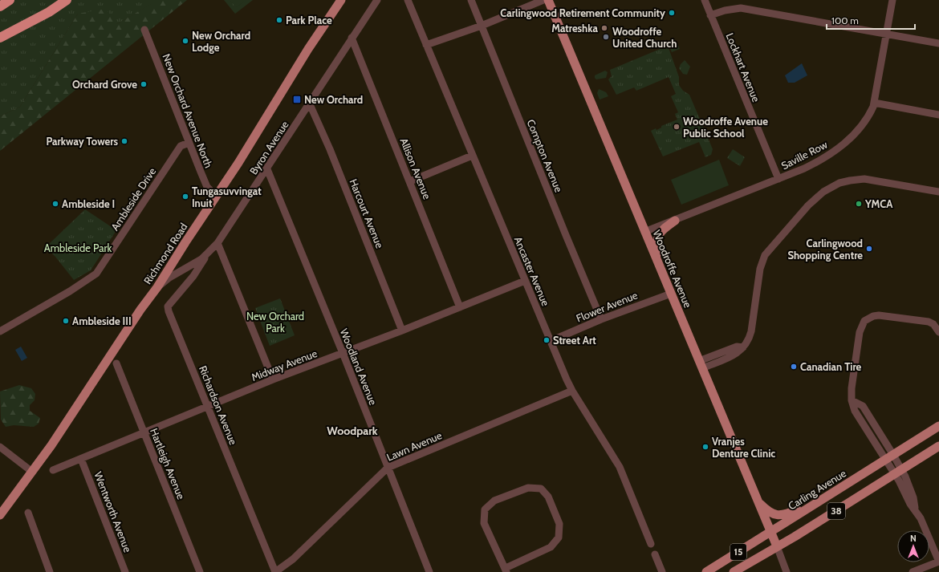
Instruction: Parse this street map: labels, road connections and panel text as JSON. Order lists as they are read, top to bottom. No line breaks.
{"streets":{"main road":["Richmond Road","Woodroffe Avenue","Carling Avenue","38","15"],"street":["Lockhart Avenue","New Orchard Avenue North","Byron Avenue","Saville Row","Compton Avenue","Allison Avenue","Ambleside Drive","Harcourt Avenue","Ancaster Avenue","Flower Avenue","Midway Avenue","Woodland Avenue","Richardson Avenue","Lawn Avenue","Hartleigh Avenue","Wentworth Avenue"]},"crossings":[["Lockhart Avenue","Saville Row"],["New Orchard Avenue North","Ambleside Drive"],["New Orchard Avenue North","Richmond Road"],["Byron Avenue","Allison Avenue"],["Byron Avenue","Harcourt Avenue"],["Byron Avenue","Richmond Road"],["Byron Avenue","Woodland Avenue"],["Byron Avenue","Richardson Avenue"],["Saville Row","Woodroffe Avenue"],["Compton Avenue","Flower Avenue"],["Allison Avenue","Midway Avenue"],["Harcourt Avenue","Midway Avenue"],["Woodroffe Avenue","Flower Avenue"],["Woodroffe Avenue","Carling Avenue"],["Woodroffe Avenue","38"],["Woodroffe Avenue","15"],["Ancaster Avenue","Flower Avenue"],["Ancaster Avenue","Midway Avenue"],["Ancaster Avenue","Lawn Avenue"],["Midway Avenue","Woodland Avenue"],["Midway Avenue","Richardson Avenue"],["Midway Avenue","Hartleigh Avenue"],["Midway Avenue","Wentworth Avenue"],["Woodland Avenue","Lawn Avenue"],["Richardson Avenue","Lawn Avenue"],["38","15"]],"districts":["Woodpark"],"parks":["Ambleside Park","New Orchard Park"],"places":{"other":["Carlingwood Retirement Community","Park Place","Matreshka","Woodroffe United Church","New Orchard Lodge","Orchard Grove","Woodroffe Avenue Public School","Parkway Towers","Tungasuvvingat Inuit","Ambleside I","YMCA","Carlingwood Shopping Centre","Ambleside III","Street Art","Canadian Tire","Vranjes Denture Clinic"],"transit":["New Orchard"]},"scale_bar":"100 m","north":"top"}
